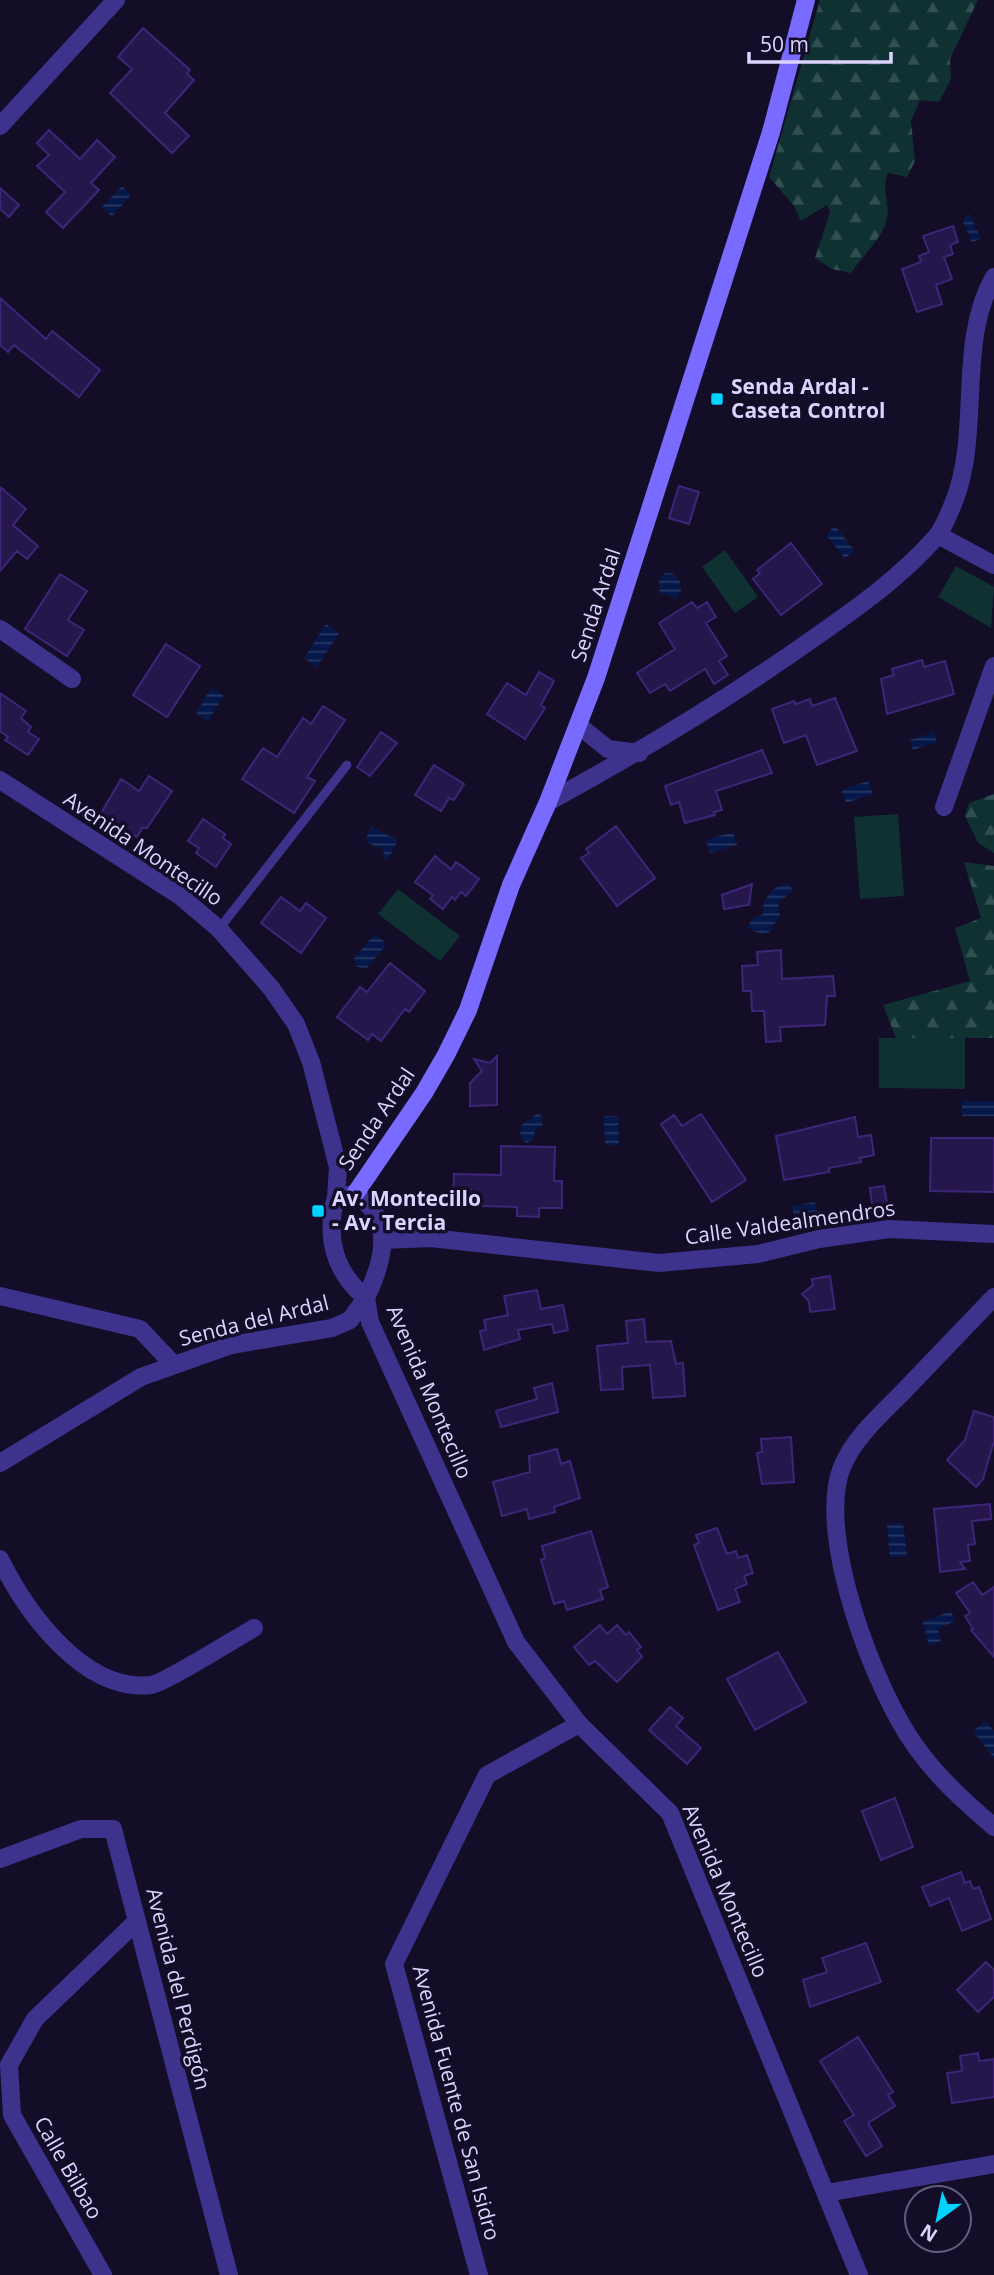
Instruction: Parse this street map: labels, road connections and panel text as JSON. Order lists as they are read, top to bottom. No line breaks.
{"streets":{"main road":["Senda Ardal"],"street":["Avenida Montecillo","Calle Valdealmendros","Senda del Ardal","Avenida del Perdigón","Avenida Fuente de San Isidro","Calle Bilbao"]},"crossings":[["Avenida Montecillo","Senda del Ardal"],["Avenida Montecillo","Avenida Fuente de San Isidro"],["Avenida del Perdigón","Calle Bilbao"]],"places":{"transit":["Senda Ardal - Caseta Control","Av. Montecillo - Av. Tercia"]},"scale_bar":"50 m","north":"bottom left"}
